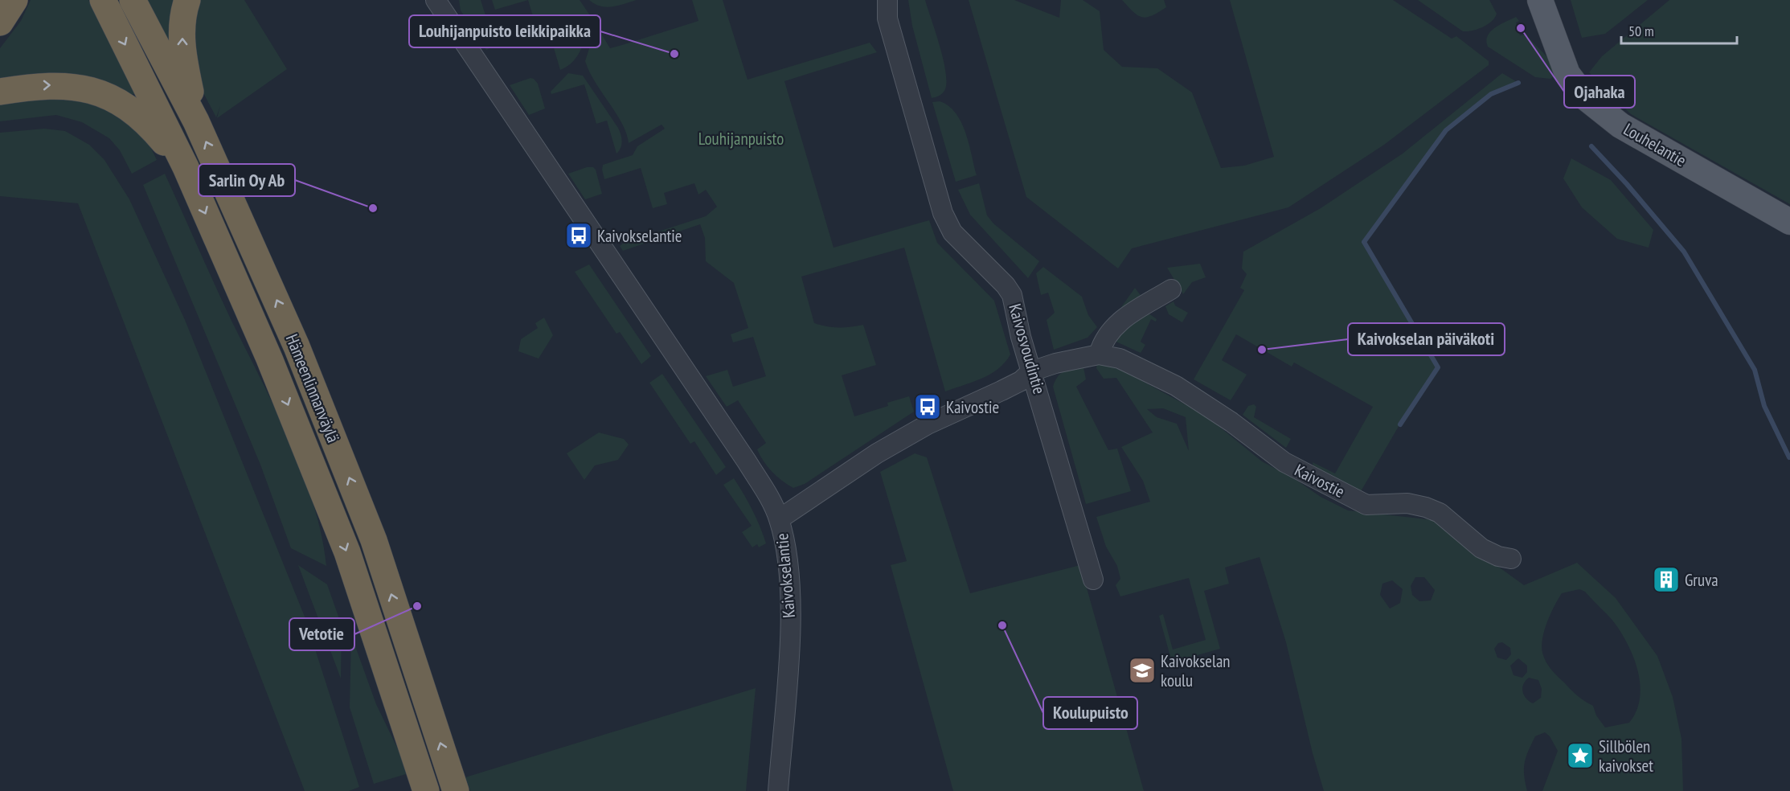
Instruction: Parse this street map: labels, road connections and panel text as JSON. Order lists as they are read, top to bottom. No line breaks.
{"streets":{"highway":["Hämeenlinnanväylä"],"main road":["Louhelantie"],"street":["Kaivosvoudintie","Kaivostie","Kaivokselantie"]},"crossings":[["Kaivosvoudintie","Kaivostie"],["Kaivostie","Kaivokselantie"]],"parks":["Louhijanpuisto"],"places":{"other":["Ojahaka","Louhijanpuisto leikkipaikka","Sarlin Oy Ab","Kaivokselan päiväkoti","Vetotie","Koulupuisto"],"bus stop":["Kaivokselantie","Kaivostie"],"building":["Gruva"],"school or university":["Kaivokselan koulu"],"place":["Sillbölen kaivokset"]},"scale_bar":"50 m"}
